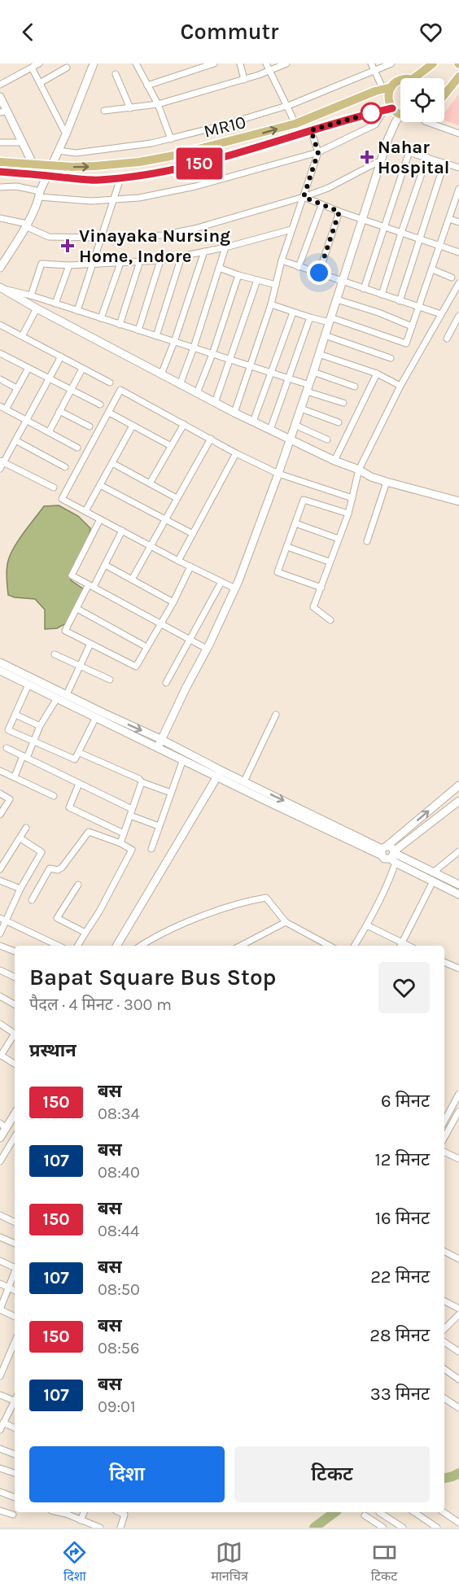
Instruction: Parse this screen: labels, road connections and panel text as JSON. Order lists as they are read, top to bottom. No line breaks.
{"streets":{"main road":["MR10"]},"places":{"health":["Nahar Hospital","Vinayaka Nursing Home, Indore"]},"lines":["bus line 150"],"page":{"header":"Commutr","on_map":"150","heading":[["Bapat Square Bus Stop","पैदल · 4 मिनट · 300 m"],"प्रस्थान"],"list":[{"mark":"150","name":"बस","note":"08:34","value":"6 मिनट"},{"mark":"107","name":"बस","note":"08:40","value":"12 मिनट"},{"mark":"150","name":"बस","note":"08:44","value":"16 मिनट"},{"mark":"107","name":"बस","note":"08:50","value":"22 मिनट"},{"mark":"150","name":"बस","note":"08:56","value":"28 मिनट"},{"mark":"107","name":"बस","note":"09:01","value":"33 मिनट"}],"buttons":["दिशा","टिकट"],"tabs":["दिशा","मानचित्र","टिकट"]}}
